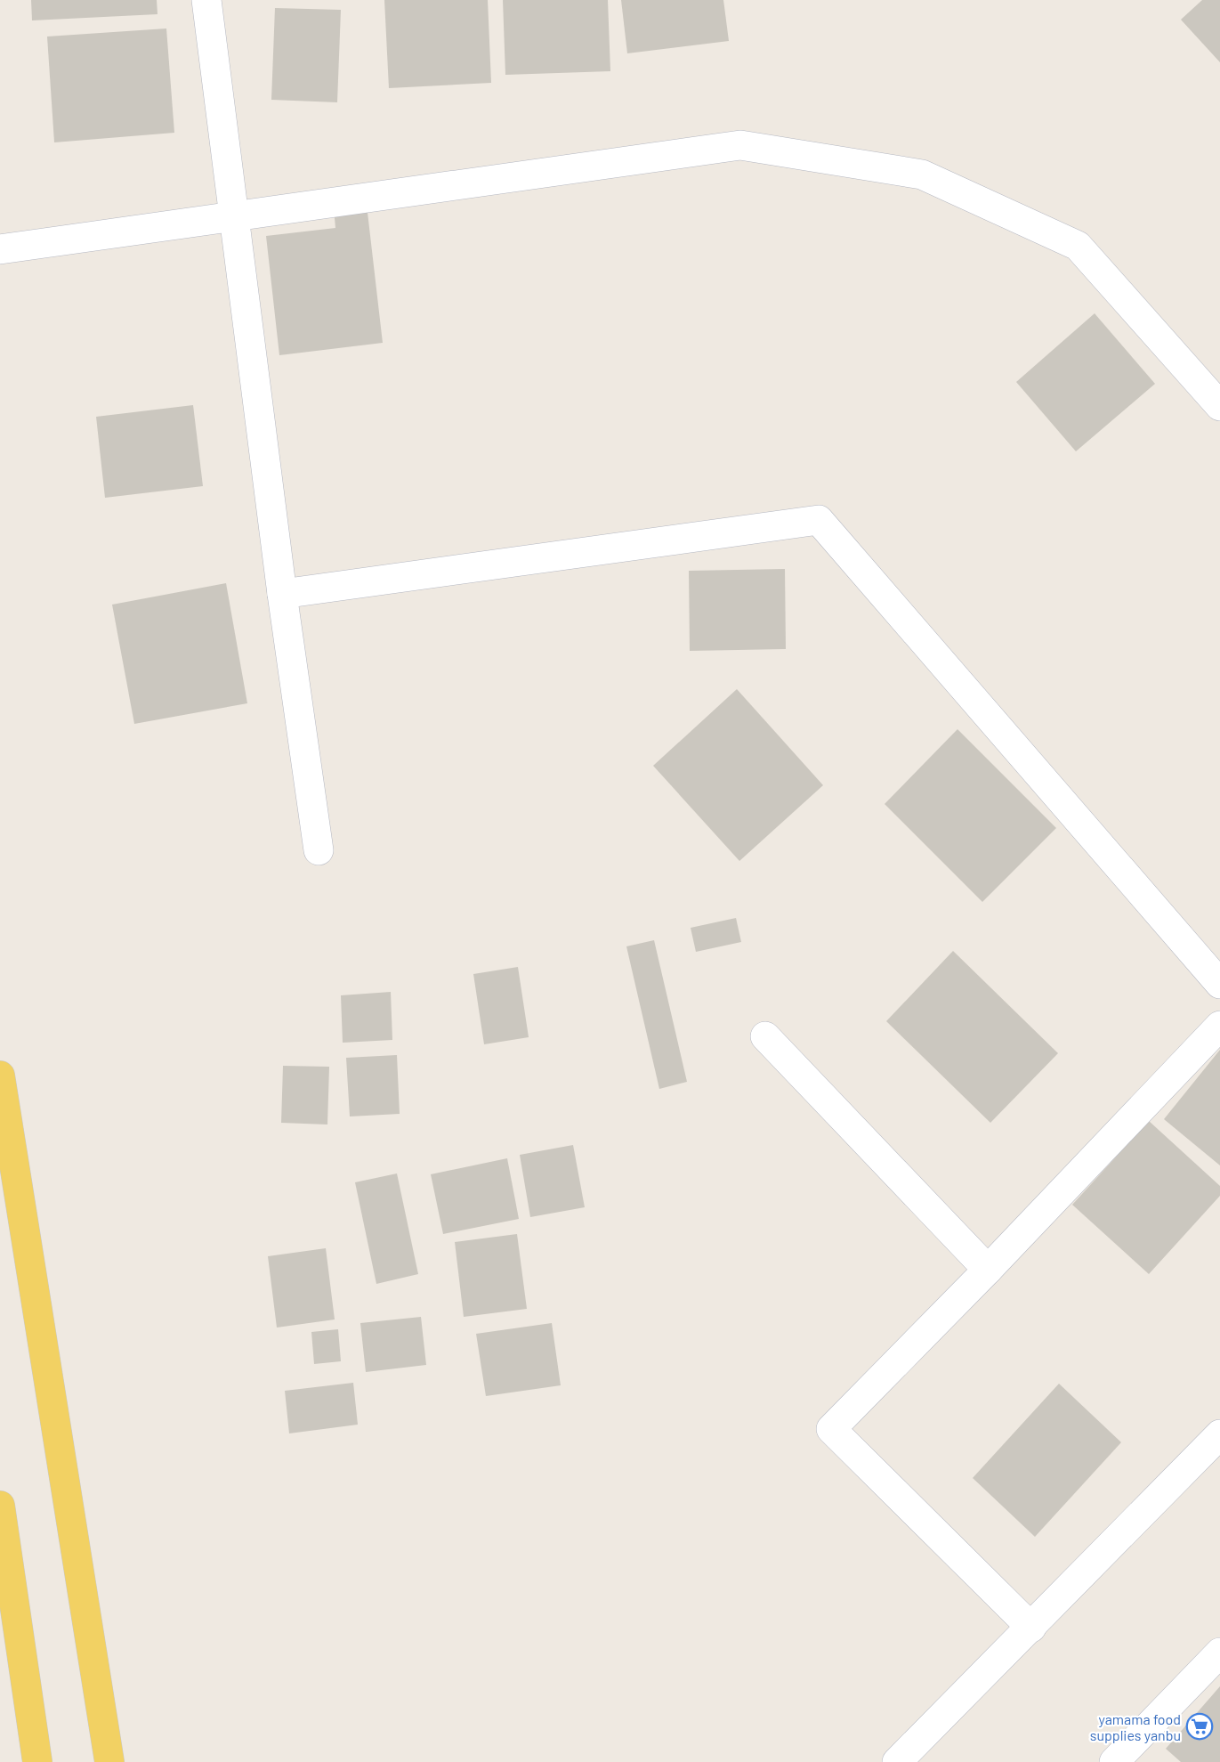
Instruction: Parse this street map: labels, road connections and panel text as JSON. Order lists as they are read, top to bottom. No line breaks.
{"places":{"supermarket":["yamama food supplies yanbu"]}}
